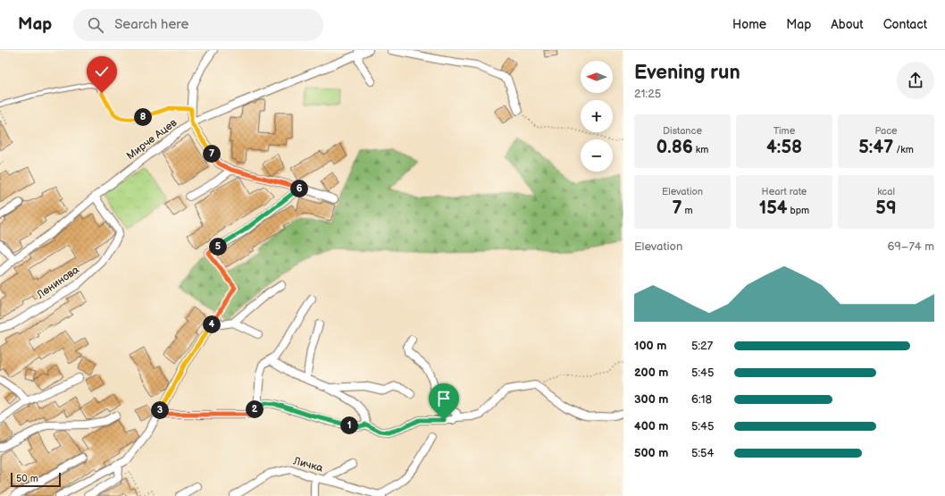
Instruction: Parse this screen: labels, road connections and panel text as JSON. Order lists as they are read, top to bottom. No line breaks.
{"streets":{"street":["Мирче Ацев","Ленинова","Личка"]},"crossings":[["Мирче Ацев","Ленинова"]],"scale_bar":"50 m","north":"left","page":{"header":"Map","search":"Search here","nav":["Home","Map","About","Contact"],"heading":["Evening run","21:25"],"map_buttons":["+","−"],"pins":["8","7","6","5","4","2","3","1"],"stats":[["Distance","0.86 km"],["Time","4:58"],["Pace","5:47 /km"],["Elevation","7 m"],["Heart rate","154 bpm"],["kcal","59"]],"chart":["Elevation","69–74 m"],"list":[{"name":"100 m","note":"5:27"},{"name":"200 m","note":"5:45"},{"name":"300 m","note":"6:18"},{"name":"400 m","note":"5:45"},{"name":"500 m","note":"5:54"}],"scale":"50 m"}}
